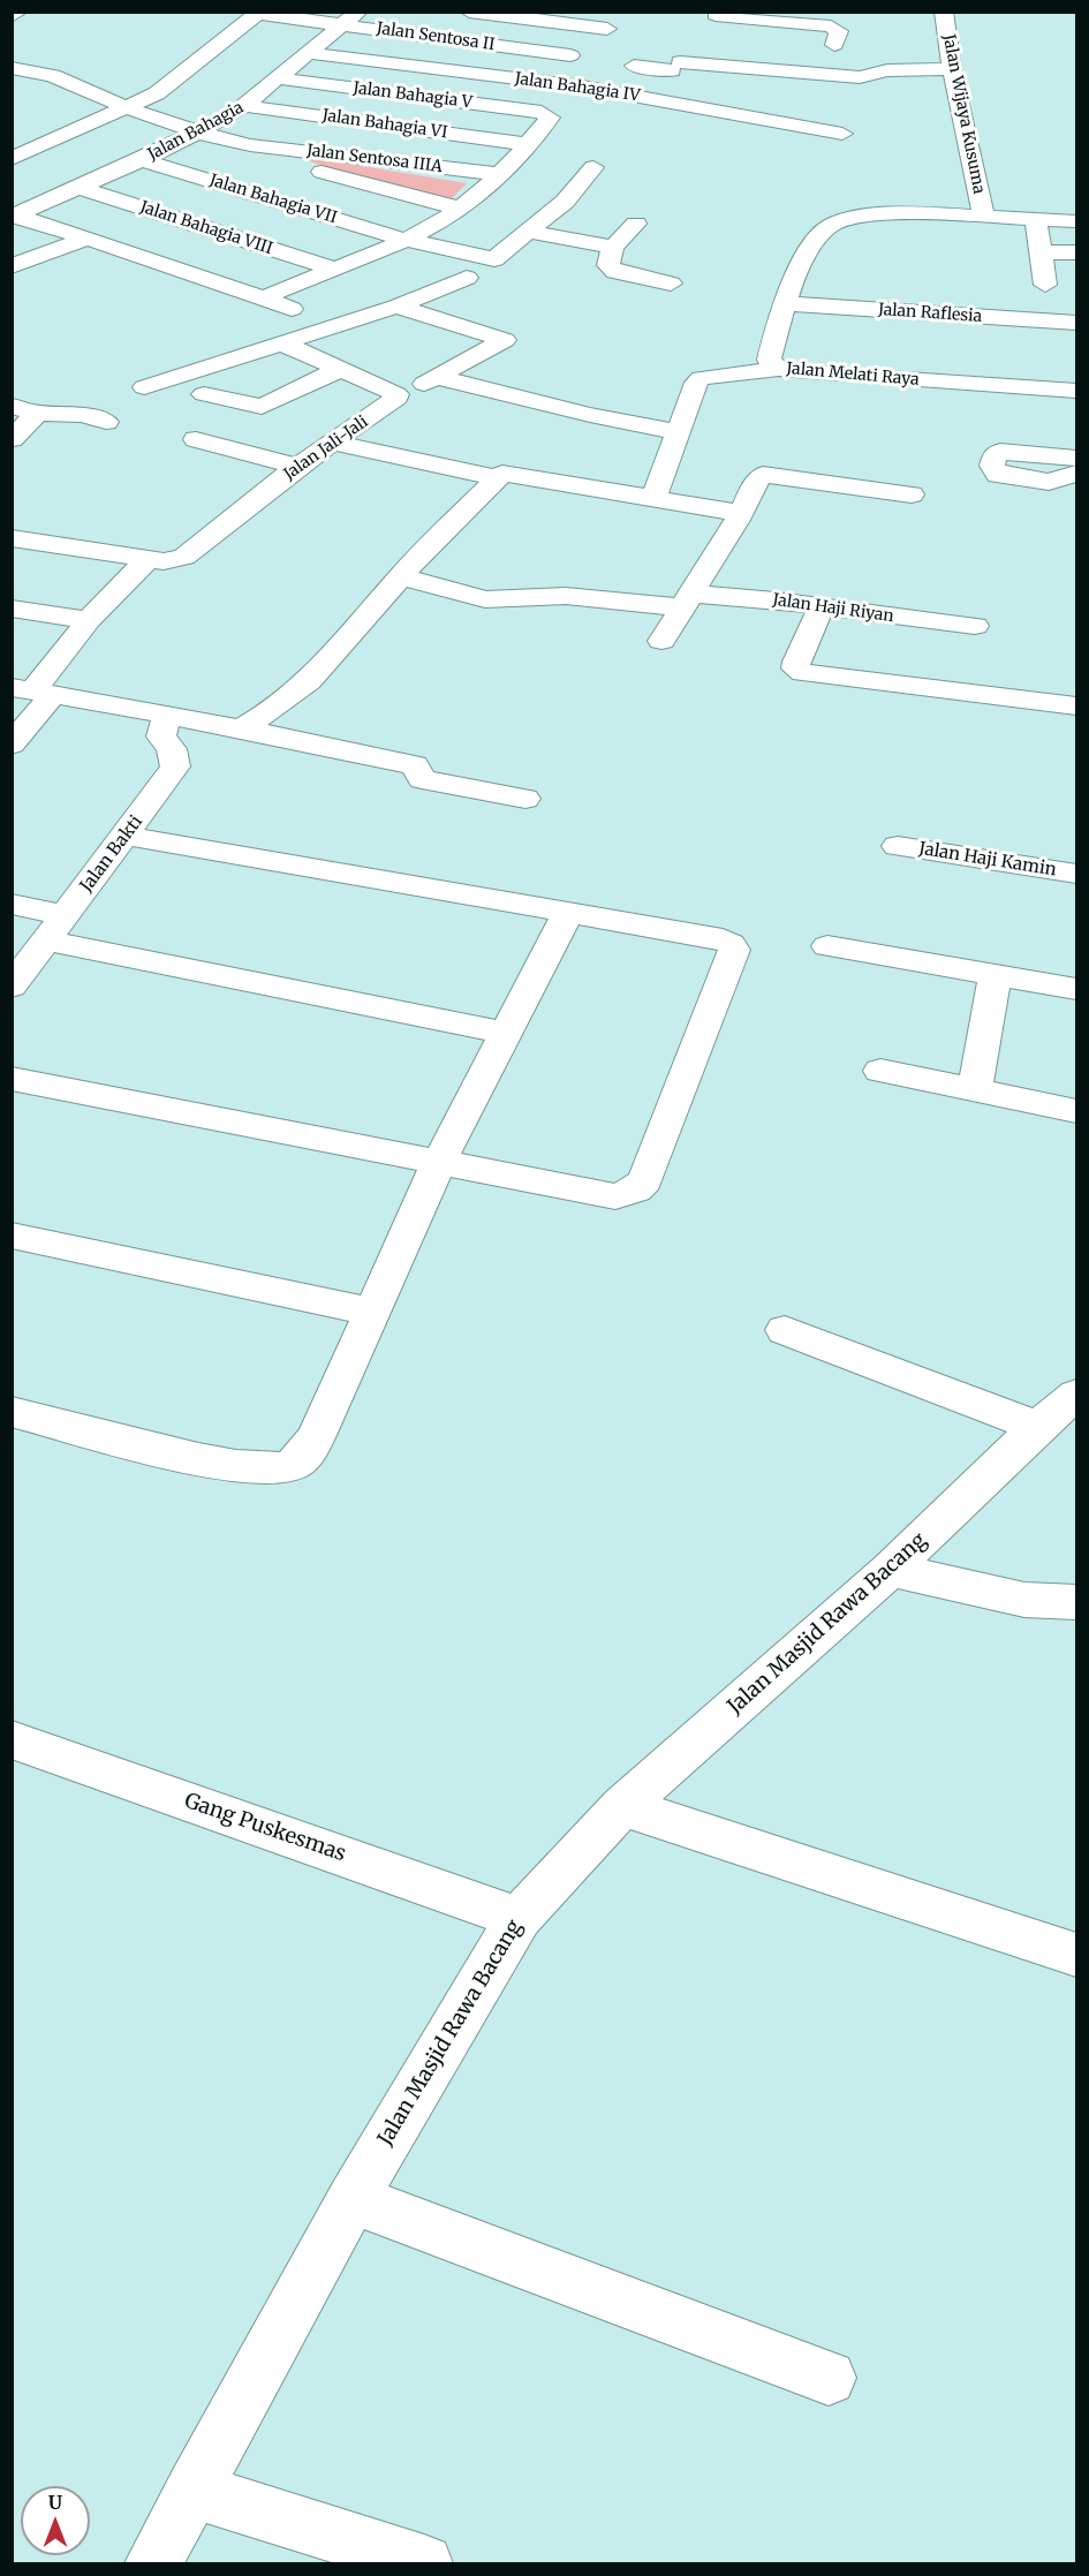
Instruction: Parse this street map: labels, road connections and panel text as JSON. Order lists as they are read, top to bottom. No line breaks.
{"streets":{"street":["Jalan Sentosa II","Jalan Bahagia IV","Jalan Bahagia V","Jalan Wijaya Kusuma","Jalan Bahagia VI","Jalan Bahagia","Jalan Sentosa IIIA","Jalan Bahagia VII","Jalan Bahagia VIII","Jalan Raflesia","Jalan Melati Raya","Jalan Jali-Jali","Jalan Haji Riyan","Jalan Bakti","Jalan Haji Kamin","Jalan Masjid Rawa Bacang","Gang Puskesmas"]},"crossings":[["Jalan Sentosa II","Jalan Bahagia"],["Jalan Bahagia IV","Jalan Bahagia"],["Jalan Bahagia V","Jalan Bahagia VI"],["Jalan Bahagia V","Jalan Bahagia"],["Jalan Wijaya Kusuma","Jalan Melati Raya"],["Jalan Bahagia VI","Jalan Bahagia"],["Jalan Bahagia","Jalan Bahagia VII"],["Jalan Bahagia","Jalan Bahagia VIII"],["Jalan Raflesia","Jalan Melati Raya"],["Jalan Masjid Rawa Bacang","Gang Puskesmas"]],"north":"top"}
